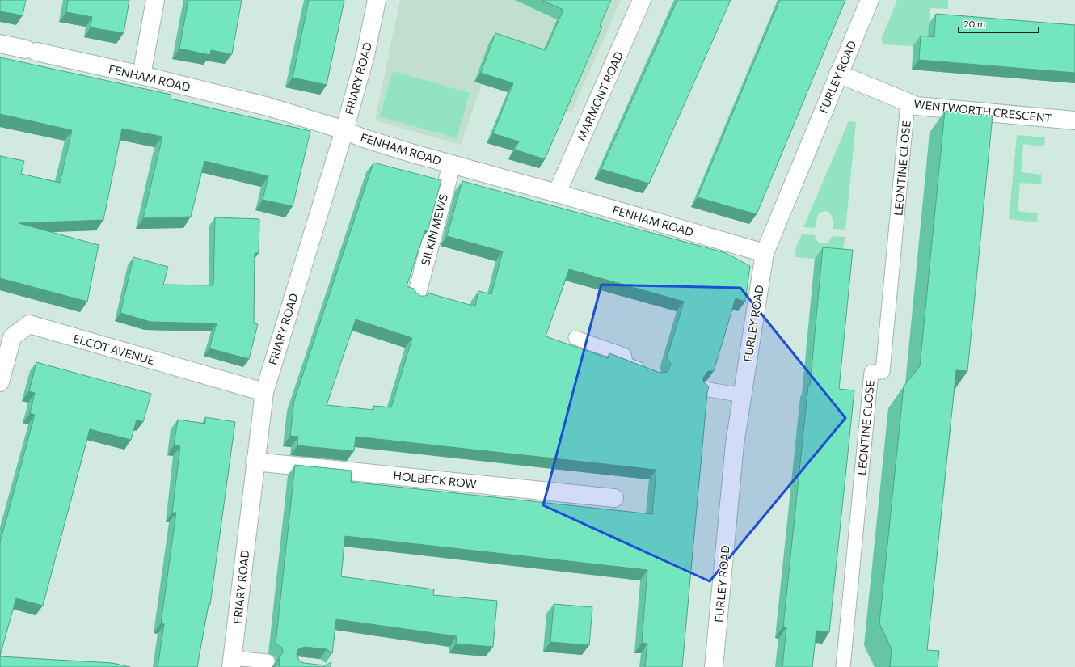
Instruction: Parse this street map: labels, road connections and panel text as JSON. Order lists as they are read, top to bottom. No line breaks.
{"streets":{"street":["FURLEY ROAD","FENHAM ROAD","FRIARY ROAD","MARMONT ROAD","WENTWORTH CRESCENT","SILKIN MEWS","ELCOT AVENUE","HOLBECK ROW"],"lane":["LEONTINE CLOSE"]},"crossings":[["FURLEY ROAD","FENHAM ROAD"],["FURLEY ROAD","WENTWORTH CRESCENT"],["FENHAM ROAD","FRIARY ROAD"],["FENHAM ROAD","MARMONT ROAD"],["FENHAM ROAD","SILKIN MEWS"],["FRIARY ROAD","ELCOT AVENUE"],["FRIARY ROAD","HOLBECK ROW"],["WENTWORTH CRESCENT","LEONTINE CLOSE"]],"scale_bar":"20 m"}
